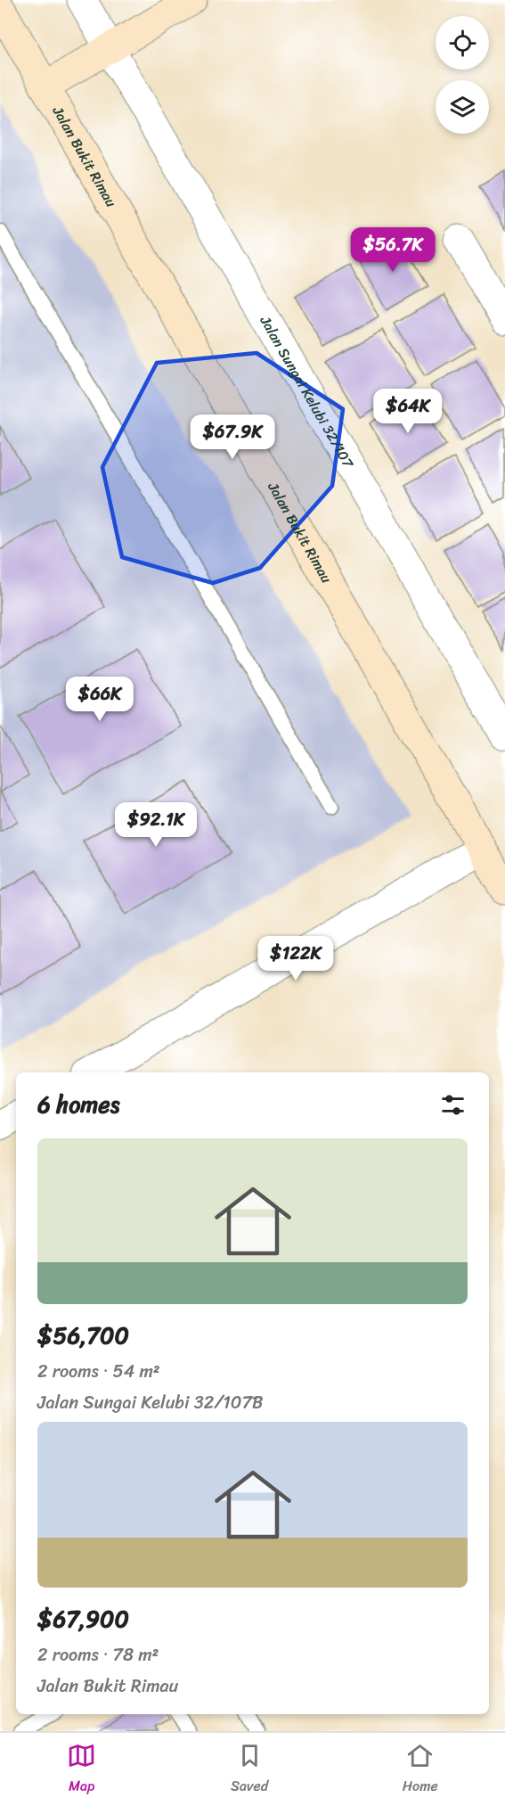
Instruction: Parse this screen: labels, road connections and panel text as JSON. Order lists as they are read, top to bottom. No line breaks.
{"streets":{"street":["Jalan Bukit Rimau","Jalan Sungai Kelubi 32/107"]},"page":{"price":["$56.7K","$64K","$67.9K","$66K","$92.1K","$122K"],"heading":"6 homes","list":[{"name":"$56,700","note":"2 rooms · 54 m² · Jalan Sungai Kelubi 32/107B"},{"name":"$67,900","note":"2 rooms · 78 m² · Jalan Bukit Rimau"}],"tabs":["Map","Saved","Home"]}}
